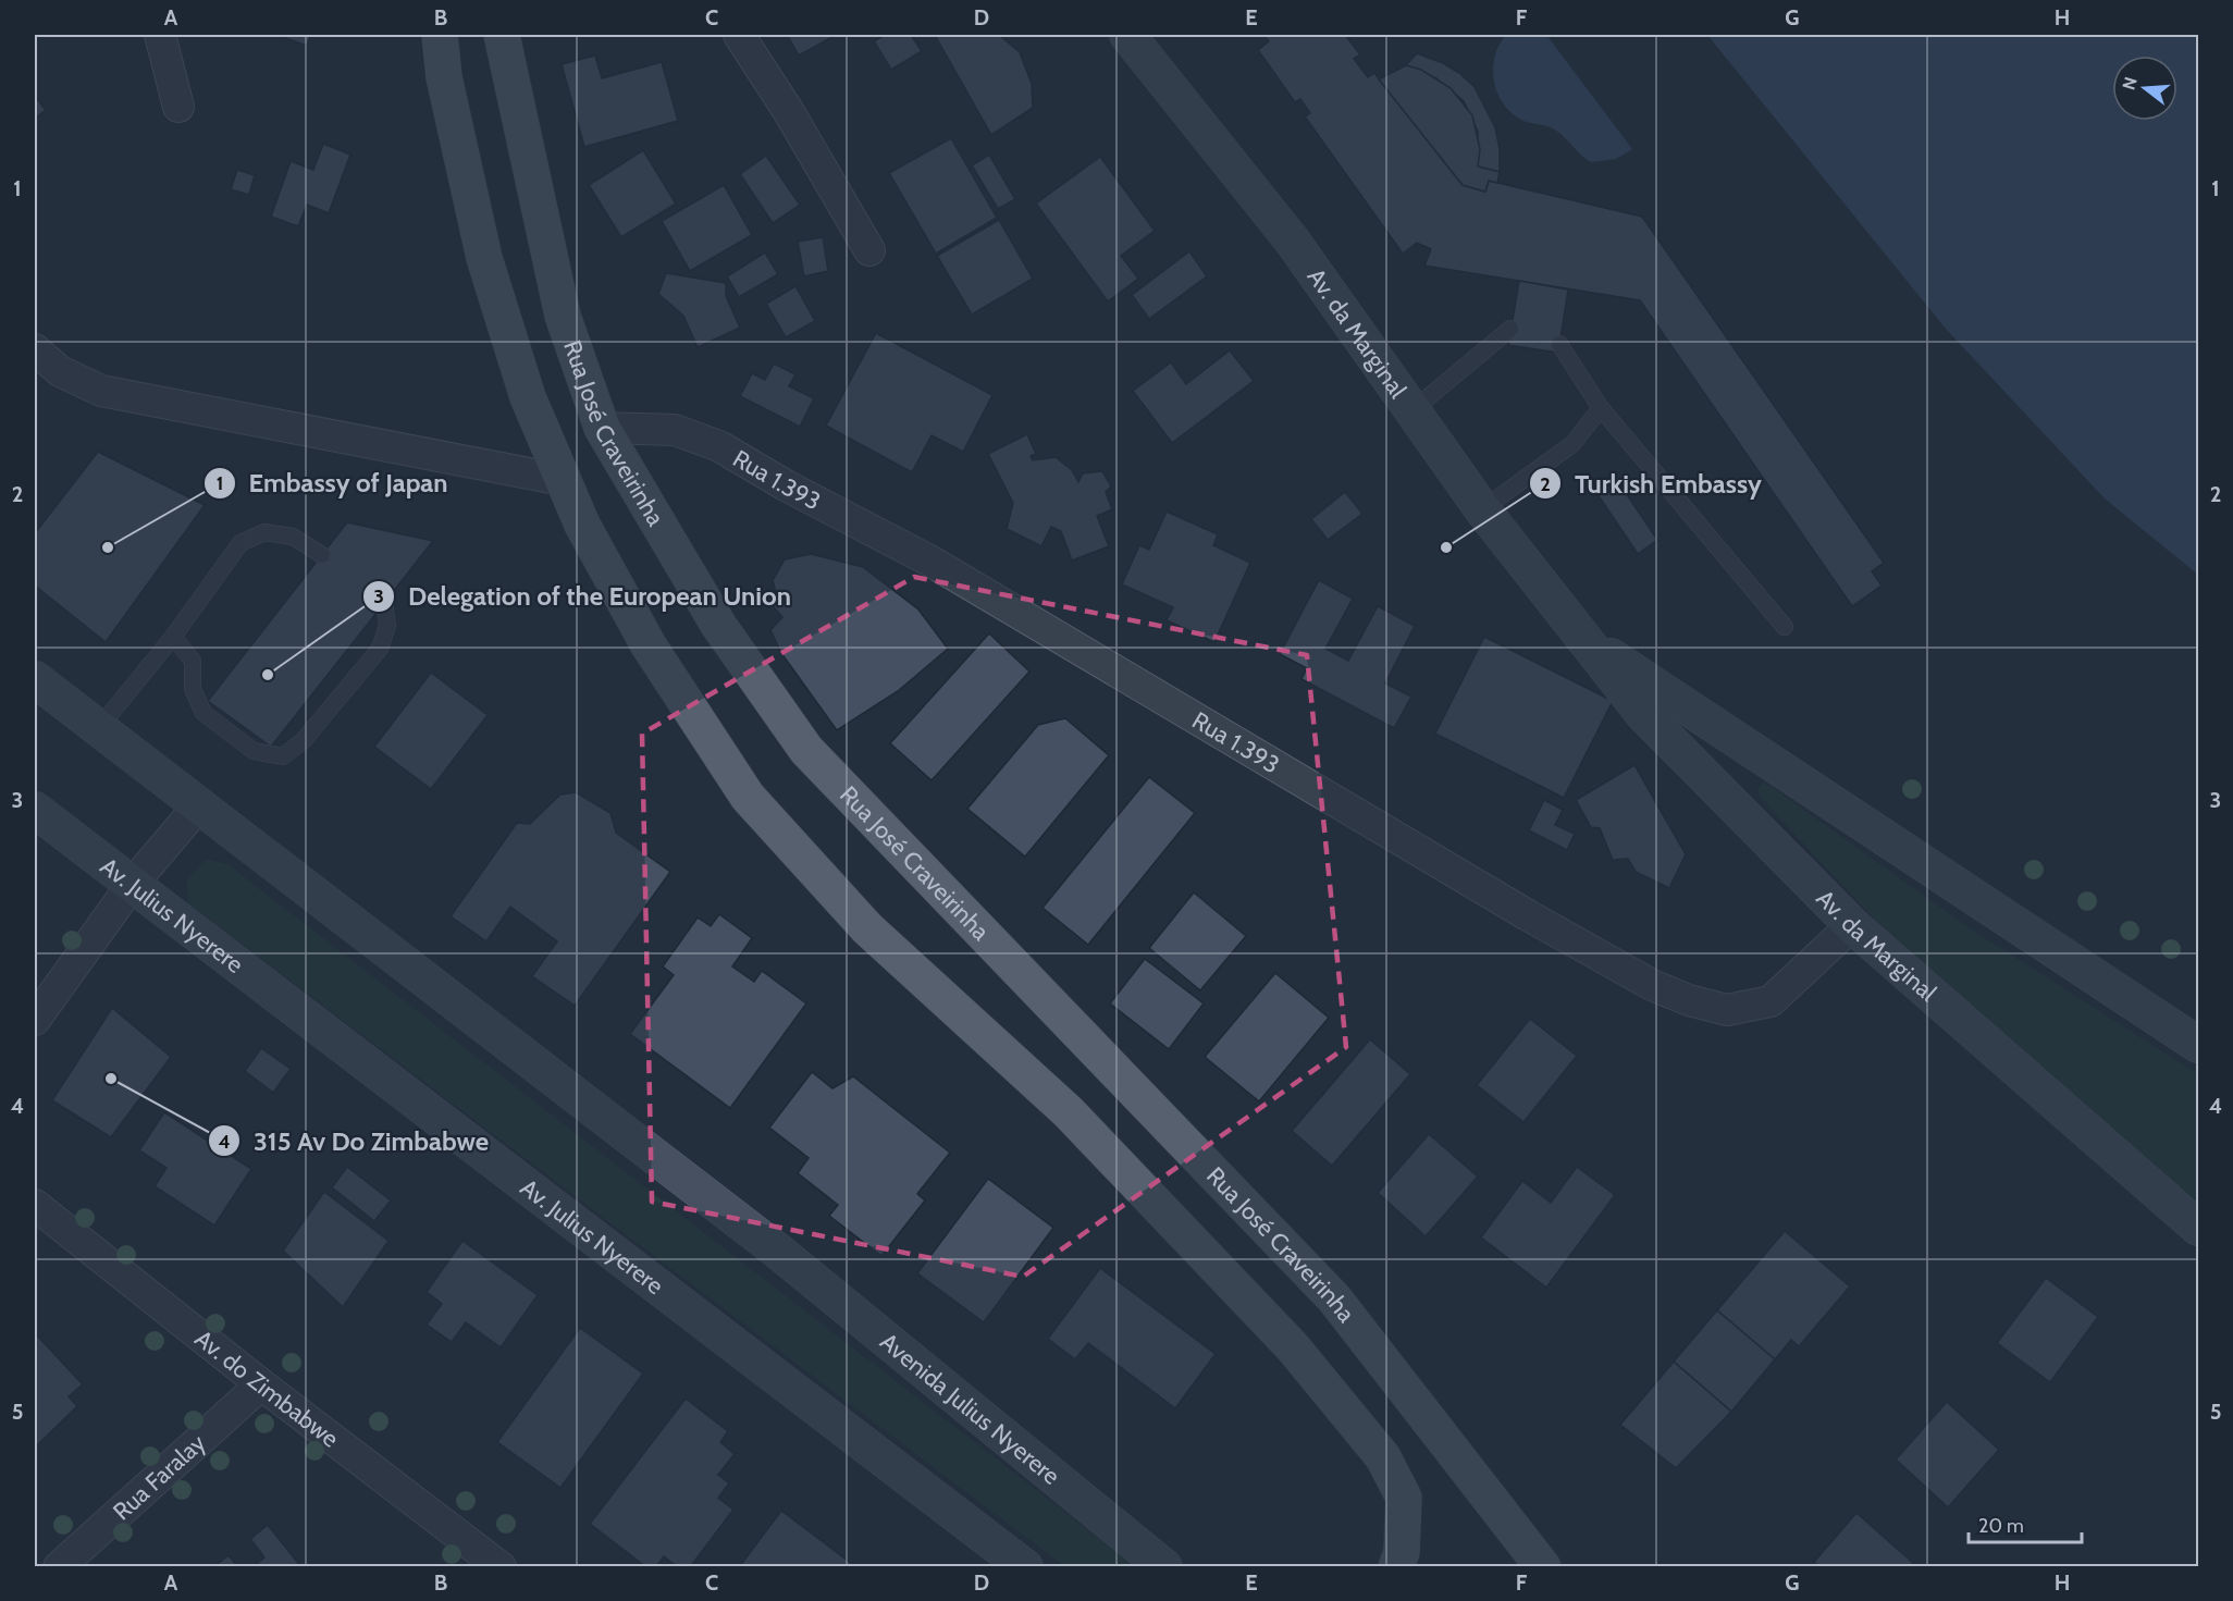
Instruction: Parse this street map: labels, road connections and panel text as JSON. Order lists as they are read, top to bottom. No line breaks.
{"streets":{"main road":["Av. da Marginal","Rua José Craveirinha","Av. Julius Nyerere","Avenida Julius Nyerere"],"street":["Rua 1.393","Av. do Zimbabwe","Rua Faralay"]},"crossings":[["Av. da Marginal","Rua 1.393"],["Rua José Craveirinha","Rua 1.393"],["Av. do Zimbabwe","Rua Faralay"]],"places":["Embassy of Japan","Turkish Embassy","Delegation of the European Union","315 Av Do Zimbabwe"],"scale_bar":"20 m","north":"left","grid":{"columns":["A","B","C","D","E","F","G","H"],"rows":["1","2","3","4","5"]}}
